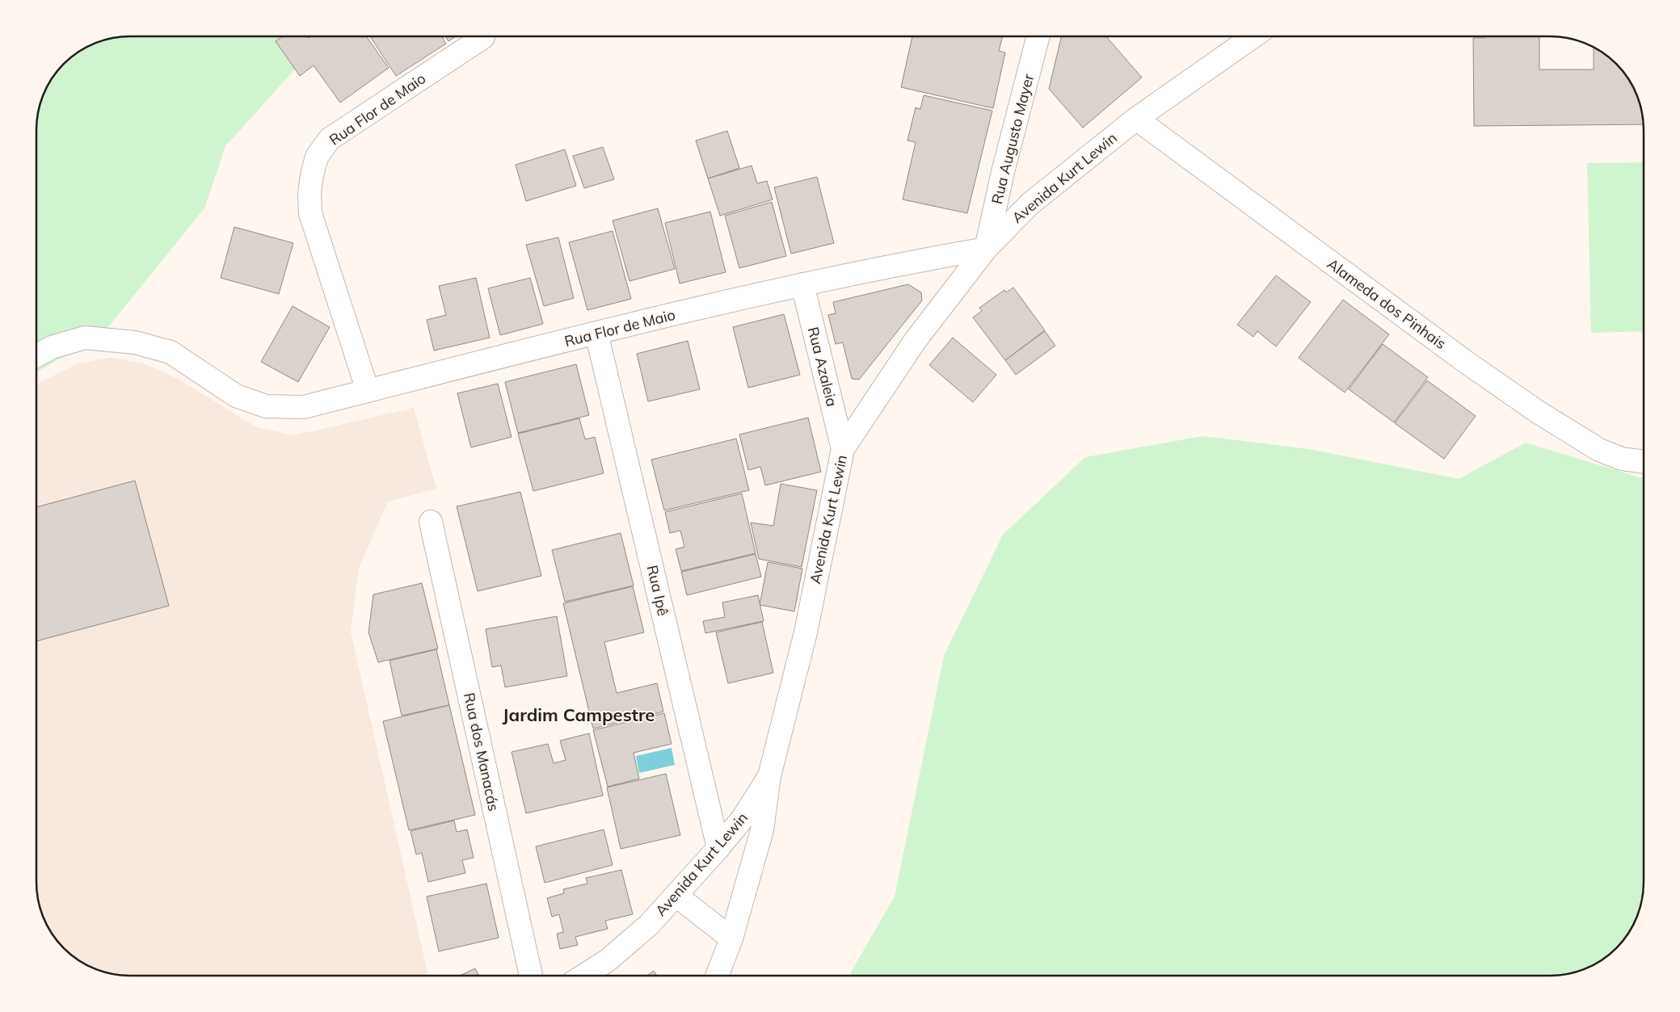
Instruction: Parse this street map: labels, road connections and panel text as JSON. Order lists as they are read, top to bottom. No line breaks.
{"streets":{"street":["Rua Flor de Maio","Rua Augusto Mayer","Avenida Kurt Lewin","Alameda dos Pinhais","Rua Azaleia","Rua Ipê","Rua dos Manacás"]},"crossings":[["Rua Flor de Maio","Rua Augusto Mayer"],["Rua Flor de Maio","Avenida Kurt Lewin"],["Rua Flor de Maio","Rua Azaleia"],["Rua Flor de Maio","Rua Ipê"],["Rua Augusto Mayer","Avenida Kurt Lewin"],["Avenida Kurt Lewin","Alameda dos Pinhais"],["Avenida Kurt Lewin","Rua Azaleia"],["Avenida Kurt Lewin","Rua Ipê"]],"districts":["Jardim Campestre"]}
